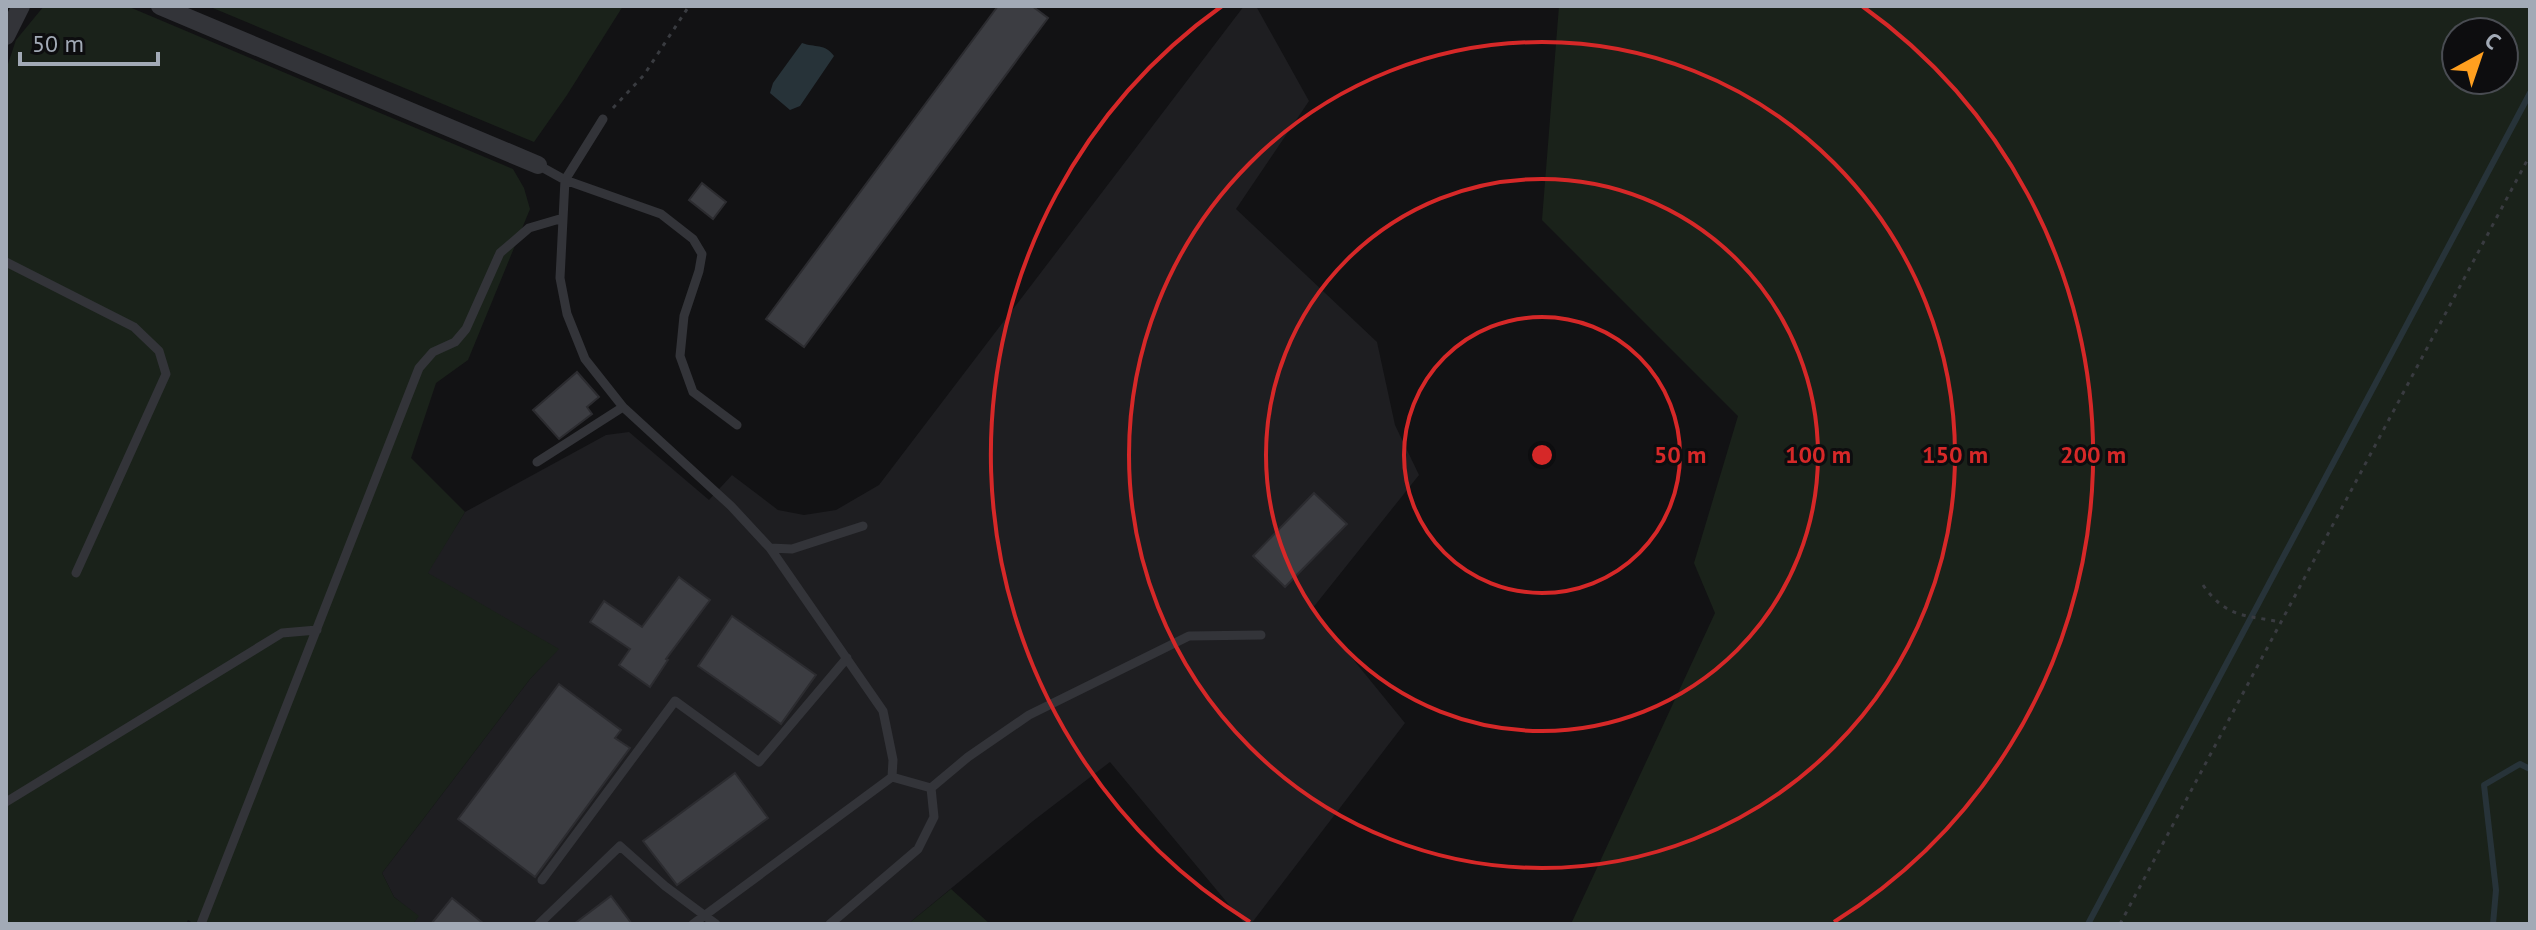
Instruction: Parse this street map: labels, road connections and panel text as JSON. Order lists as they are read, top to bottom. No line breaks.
{"scale_bar":"50 m","north":"top right","rings":["50 m","100 m","150 m","200 m"]}
